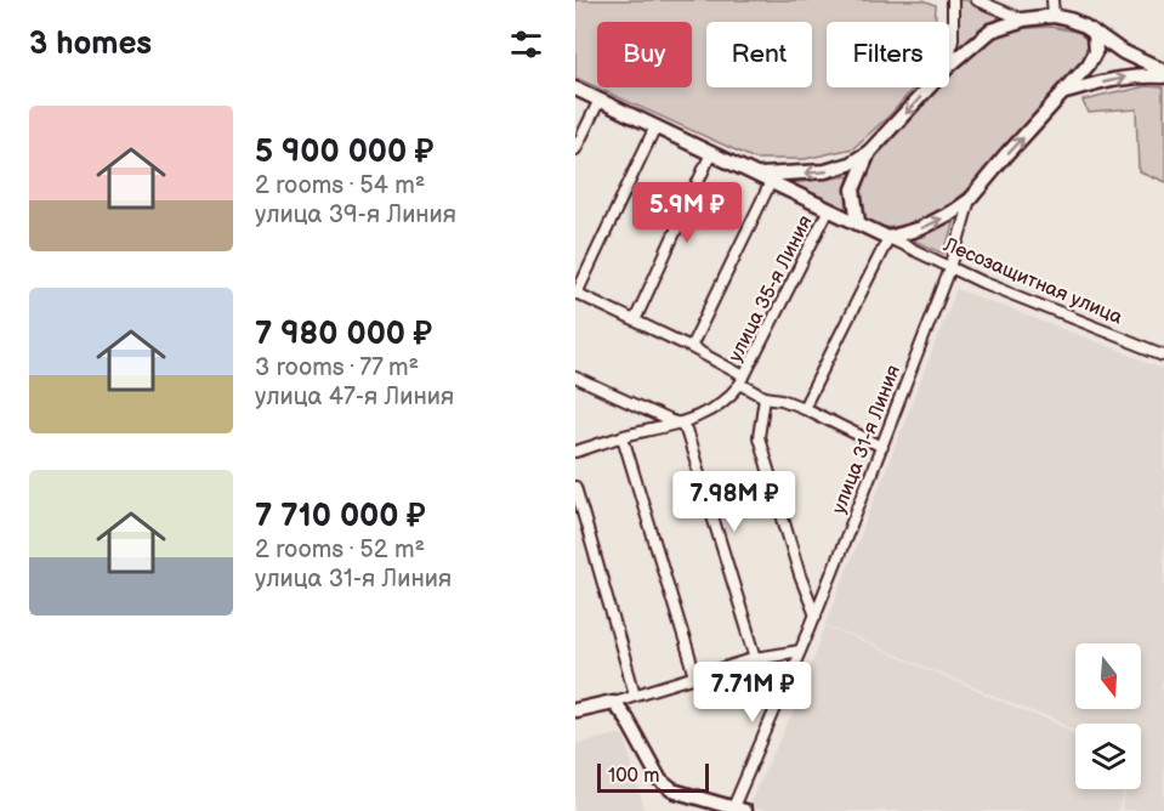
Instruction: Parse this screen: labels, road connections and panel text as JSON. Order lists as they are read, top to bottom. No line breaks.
{"streets":{"street":["Лесозащитная улица","улица 35-я Линия","улица 31-я Линия"]},"crossings":[["Лесозащитная улица","улица 31-я Линия"]],"scale_bar":"100 m","north":"bottom","page":{"heading":"3 homes","chip":["Buy","Rent","Filters"],"list":[{"name":"5 900 000 ₽","note":"2 rooms · 54 m² · улица 39-я Линия"},{"name":"7 980 000 ₽","note":"3 rooms · 77 m² · улица 47-я Линия"},{"name":"7 710 000 ₽","note":"2 rooms · 52 m² · улица 31-я Линия"}],"price":["5.9M ₽","7.98M ₽","7.71M ₽"],"scale":"100 m"}}
